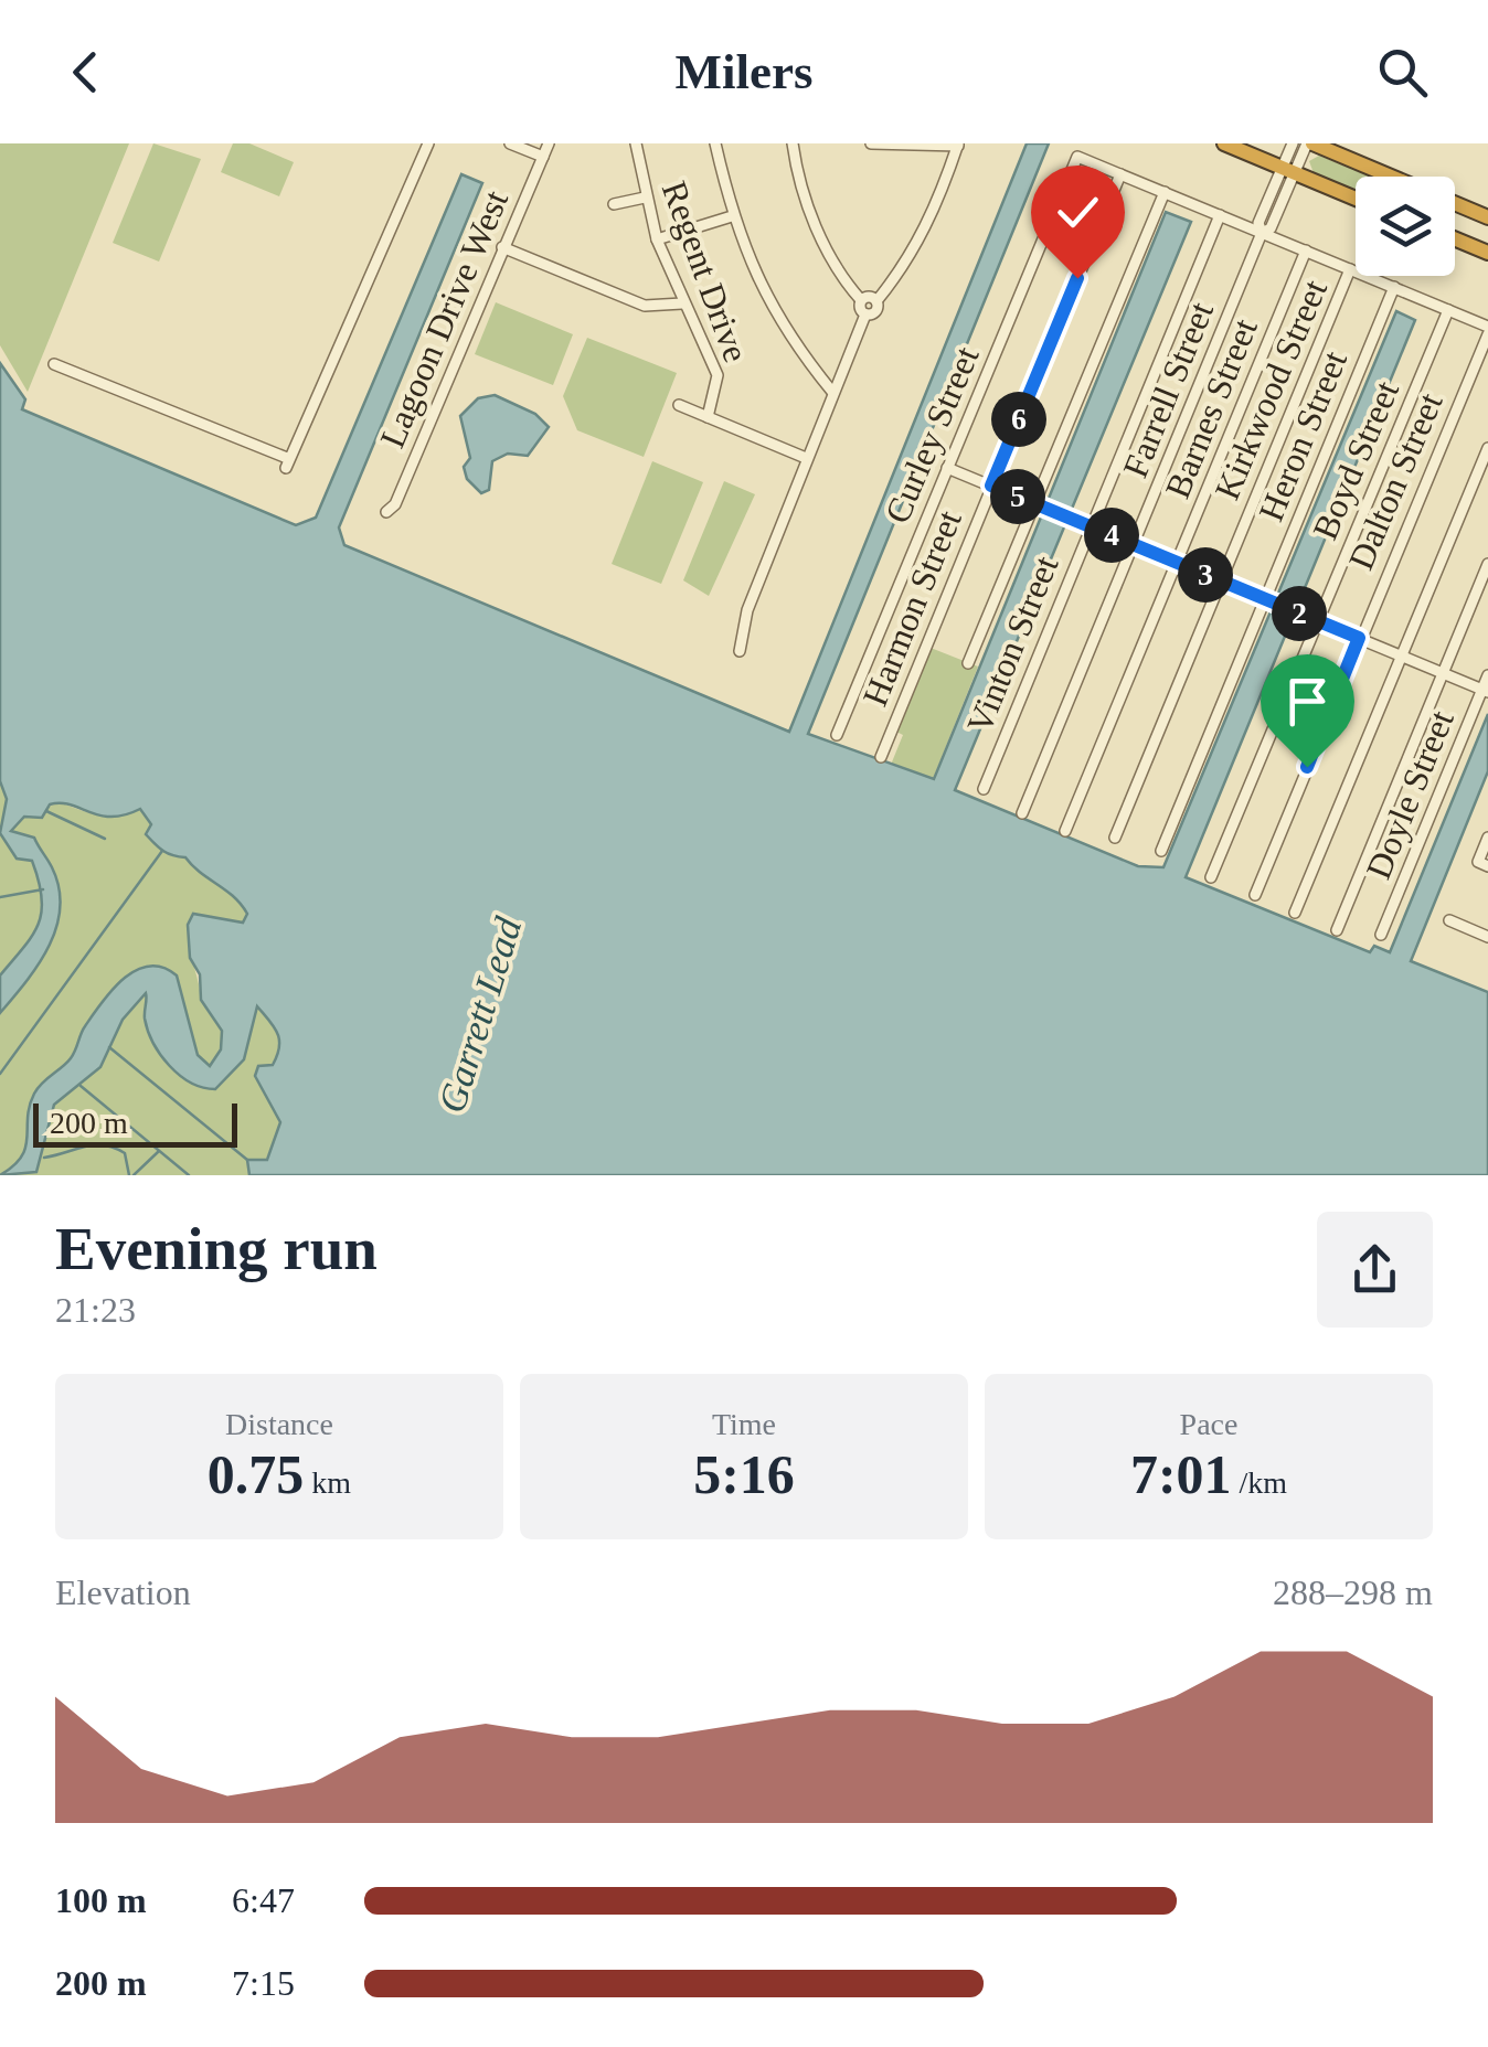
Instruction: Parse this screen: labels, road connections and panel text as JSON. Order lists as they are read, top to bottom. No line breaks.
{"streets":{"street":["Regent Drive","Lagoon Drive West","Farrell Street","Kirkwood Street","Barnes Street","Curley Street","Heron Street","Boyd Street","Dalton Street","Harmon Street","Vinton Street","Doyle Street"]},"crossings":[["Curley Street","Harmon Street"]],"water":["Garrett Lead"],"scale_bar":"200 m","page":{"header":"Milers","pins":["6","5","4","3","2"],"scale":"200 m","heading":["Evening run","21:23"],"stats":[["Distance","0.75 km"],["Time","5:16"],["Pace","7:01 /km"]],"chart":["Elevation","288–298 m"],"list":[{"name":"100 m","note":"6:47"},{"name":"200 m","note":"7:15"}]}}
